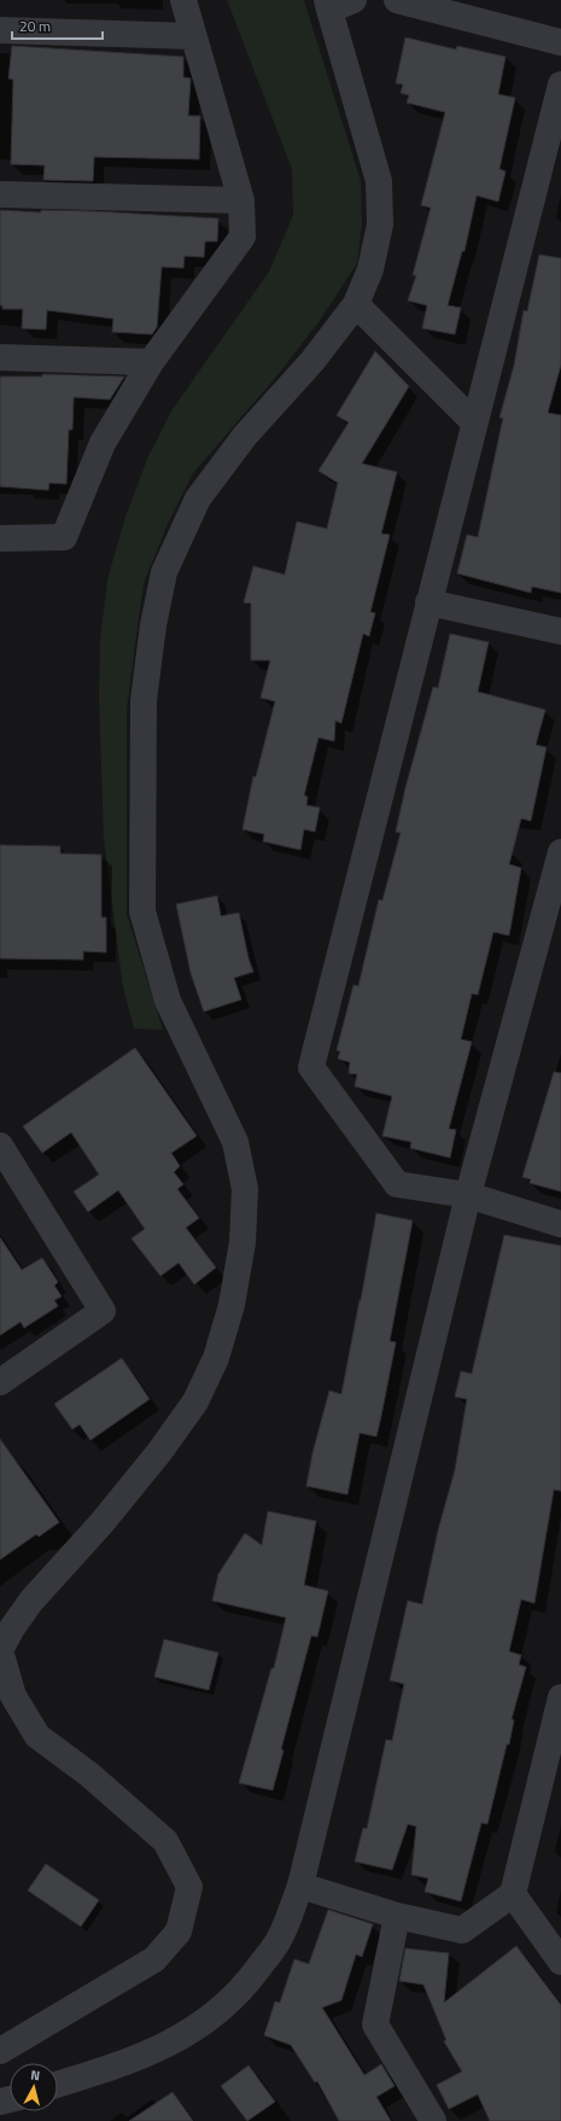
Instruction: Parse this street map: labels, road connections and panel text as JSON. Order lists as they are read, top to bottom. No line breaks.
{"scale_bar":"20 m","north":"top"}
